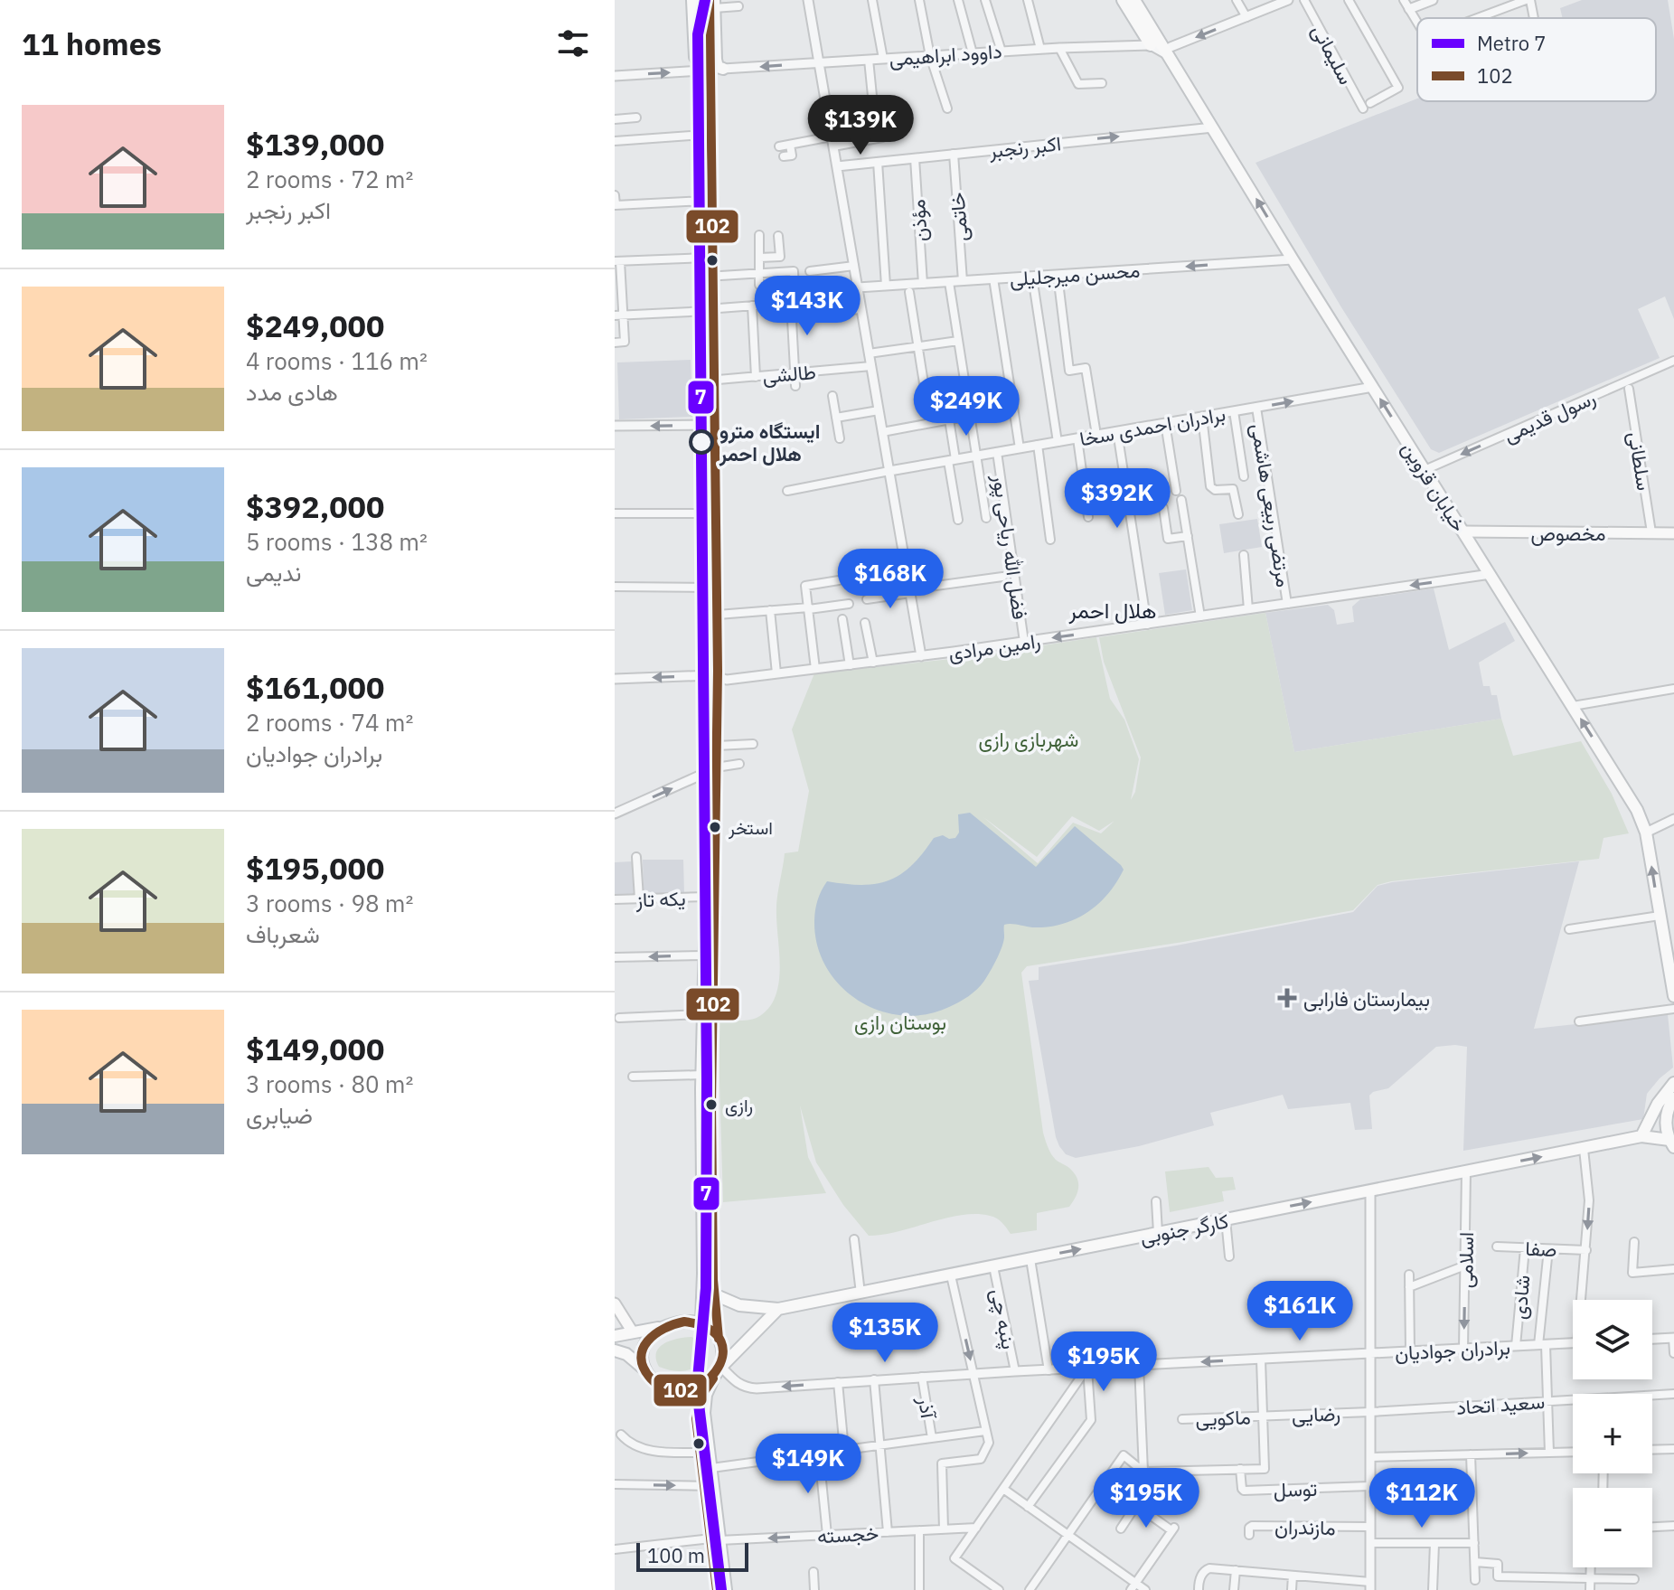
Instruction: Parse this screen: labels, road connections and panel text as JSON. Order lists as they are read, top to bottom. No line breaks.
{"streets":{"main road":["خیابان قزوین","مخصوص","کارگر جنوبی"],"street":["داوود ابراهیمی","سلیمانی","اکبر رنجبر","خاتمی","مؤذن","محسن میرجلیلی","طالشی","رسول قدیمی","برادران احمدی سخا","سلطانی","مرتضی ربیعی هاشمی","فضل الله ریاحی پور","رامین مرادی","یکه تاز","صفا","اسلامی","شادی","پنبه چی","برادران جوادیان","سعید اتحاد","آذر","رضایی","ماکویی","توسل","مازندران","خجسته"]},"crossings":[["داوود ابراهیمی","خیابان قزوین"],["اکبر رنجبر","خاتمی"],["اکبر رنجبر","مؤذن"],["اکبر رنجبر","خیابان قزوین"],["خاتمی","محسن میرجلیلی"],["مؤذن","محسن میرجلیلی"],["محسن میرجلیلی","خیابان قزوین"],["رسول قدیمی","خیابان قزوین"],["برادران احمدی سخا","خیابان قزوین"],["برادران احمدی سخا","مرتضی ربیعی هاشمی"],["برادران احمدی سخا","فضل الله ریاحی پور"],["سلطانی","مخصوص"],["خیابان قزوین","مخصوص"],["خیابان قزوین","رامین مرادی"],["مرتضی ربیعی هاشمی","رامین مرادی"],["فضل الله ریاحی پور","رامین مرادی"],["کارگر جنوبی","اسلامی"],["کارگر جنوبی","پنبه چی"],["صفا","شادی"],["اسلامی","برادران جوادیان"],["شادی","برادران جوادیان"],["پنبه چی","برادران جوادیان"],["برادران جوادیان","آذر"],["سعید اتحاد","رضایی"],["رضایی","ماکویی"]],"one_way":["اکبر رنجبر","محسن میرجلیلی","رسول قدیمی","خیابان قزوین","رامین مرادی","کارگر جنوبی"],"districts":["هلال احمر"],"parks":["شهربازی رازی","بوستان رازی"],"places":{"other":["ایستگاه مترو هلال احمر","استخر","رازی"],"health":["بیمارستان فارابی"]},"lines":["metro line 7","transit line 102"],"legend":["Metro 7","102"],"scale_bar":"100 m","page":{"heading":"11 homes","list":[{"name":"$139,000","note":"2 rooms · 72 m² · اکبر رنجبر"},{"name":"$249,000","note":"4 rooms · 116 m² · هادی مدد"},{"name":"$392,000","note":"5 rooms · 138 m² · ندیمی"},{"name":"$161,000","note":"2 rooms · 74 m² · برادران جوادیان"},{"name":"$195,000","note":"3 rooms · 98 m² · شعرباف"},{"name":"$149,000","note":"3 rooms · 80 m² · ضیابری"}],"price":["$139K","$143K","$249K","$392K","$168K","$161K","$135K","$195K","$149K","$195K","$112K"],"map_buttons":["+","−"],"scale":"100 m"}}
